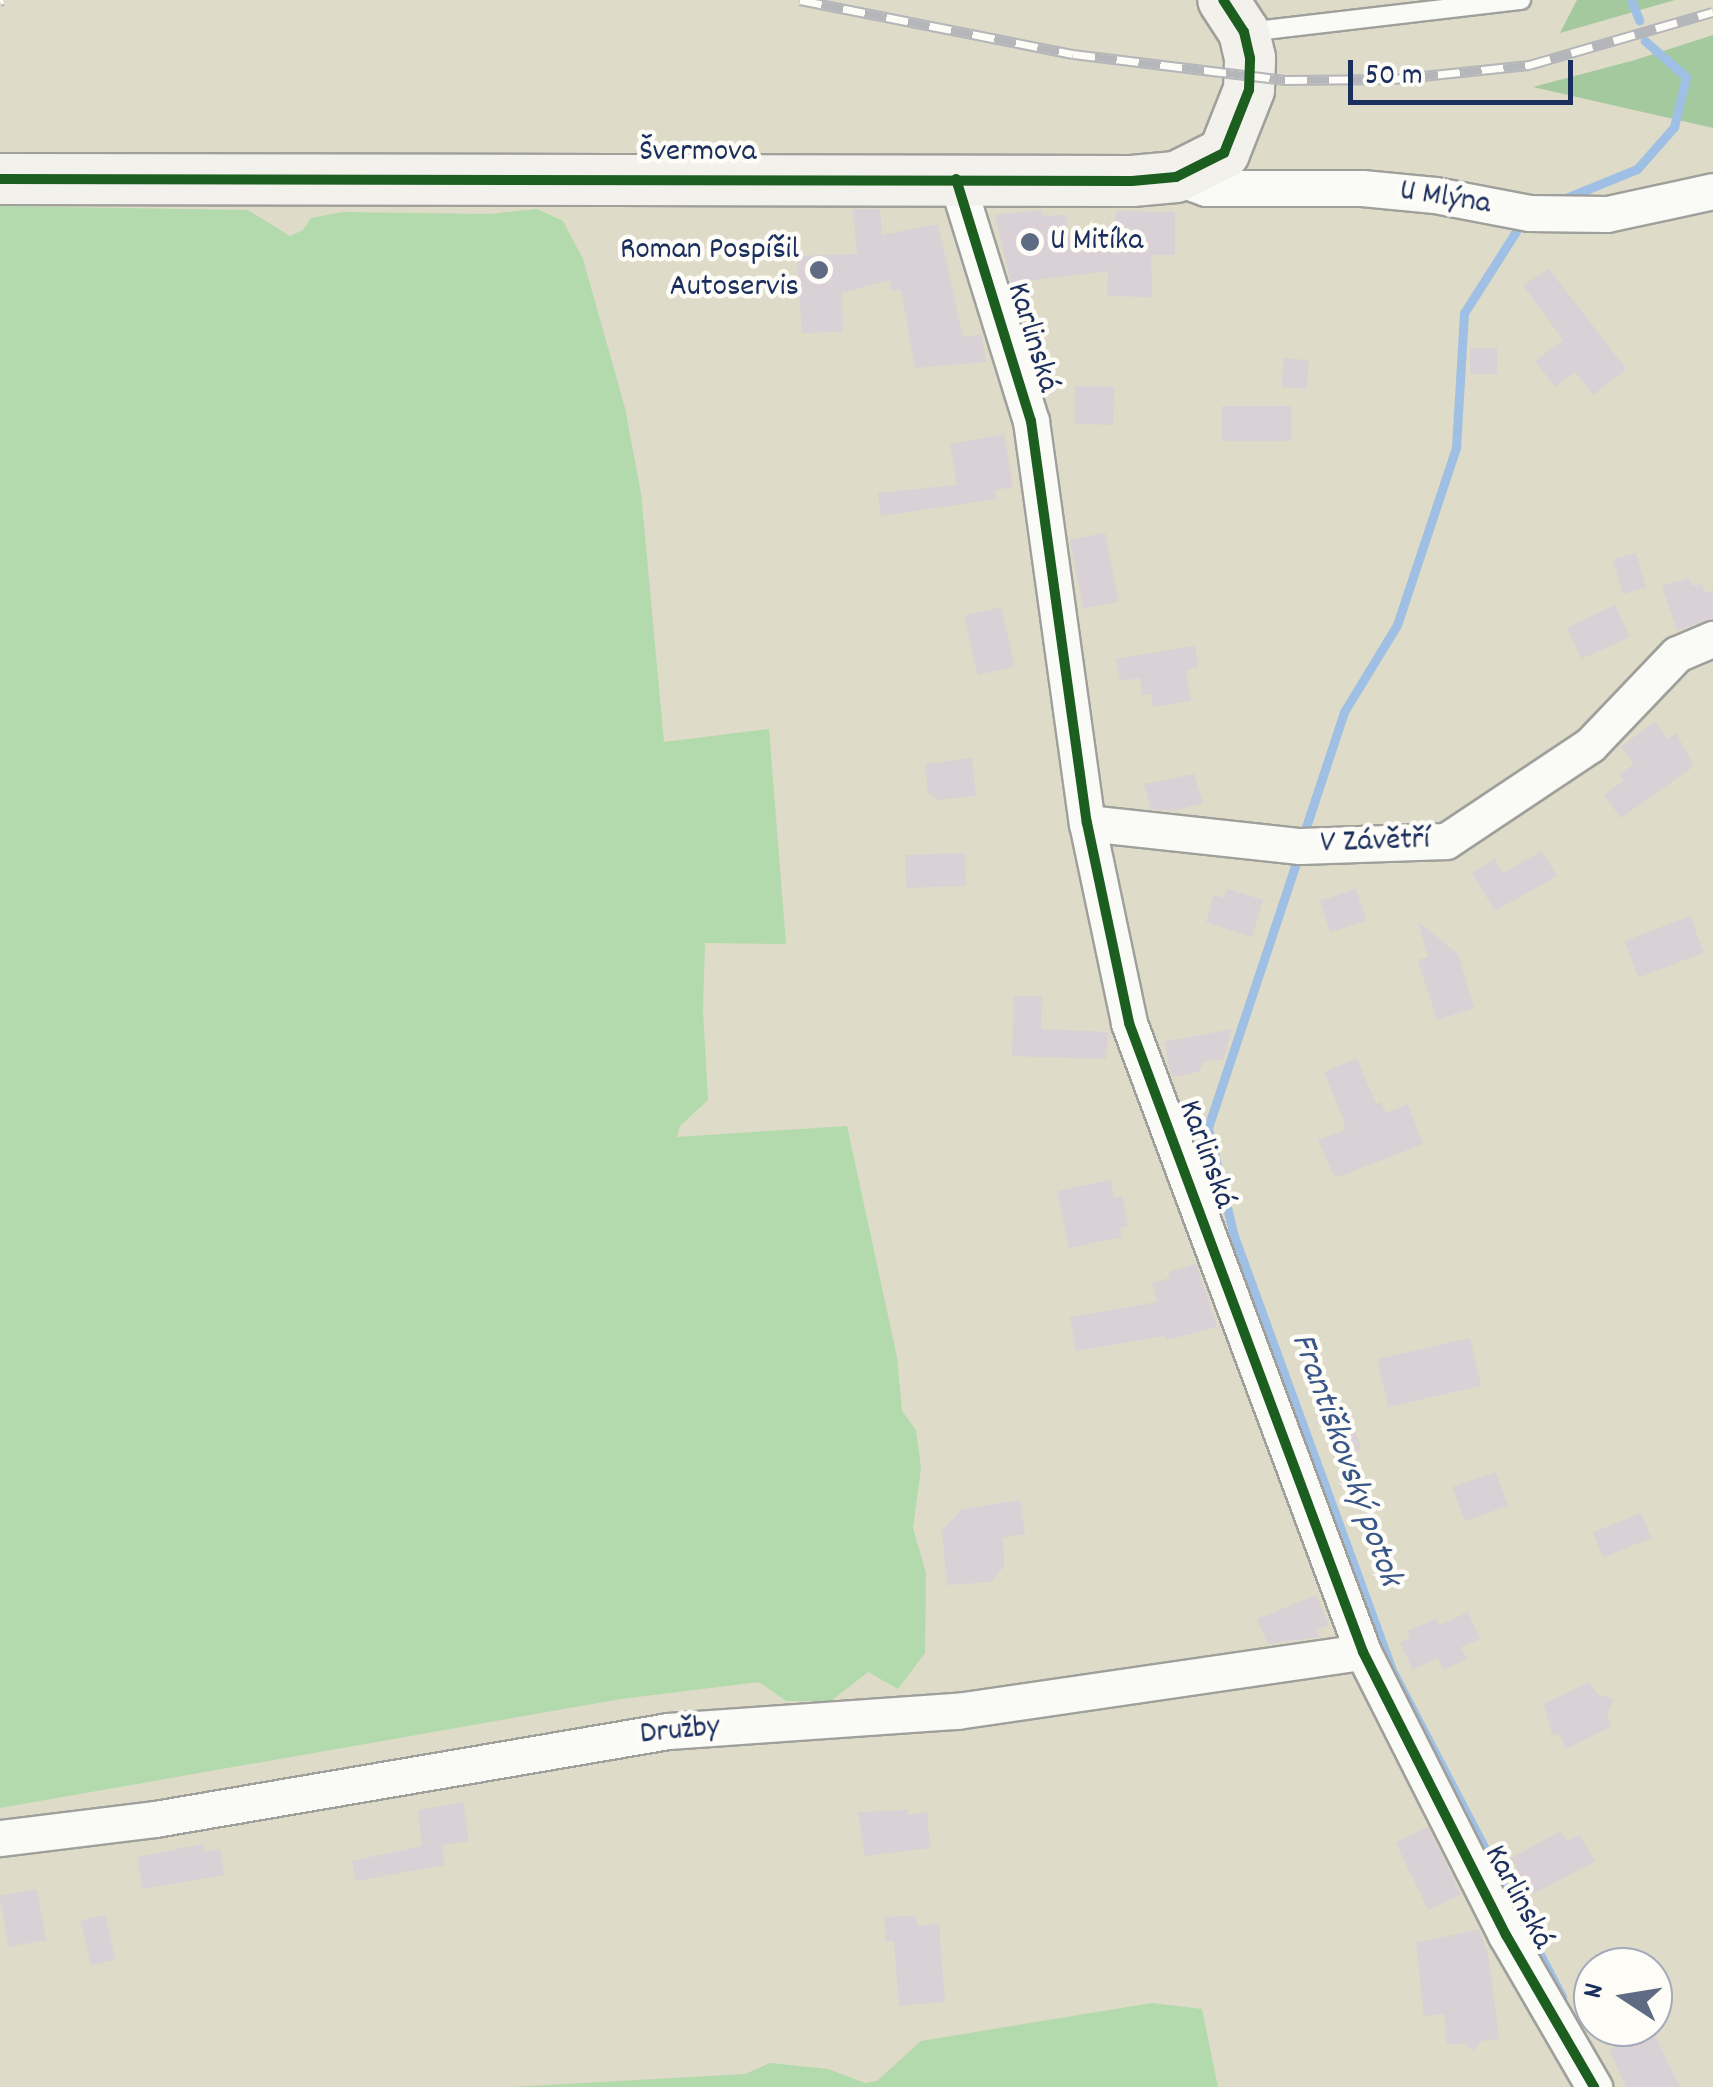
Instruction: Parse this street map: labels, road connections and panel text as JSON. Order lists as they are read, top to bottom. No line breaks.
{"streets":{"street":["Švermova","U Mlýna","Karlinská","V Závětří","Družby"]},"crossings":[["Švermova","U Mlýna"],["Švermova","Karlinská"],["Karlinská","V Závětří"],["Karlinská","Družby"]],"water":["Františkovský potok"],"places":["U Mitíka","Roman Pospíšil Autoservis"],"scale_bar":"50 m","north":"left"}
